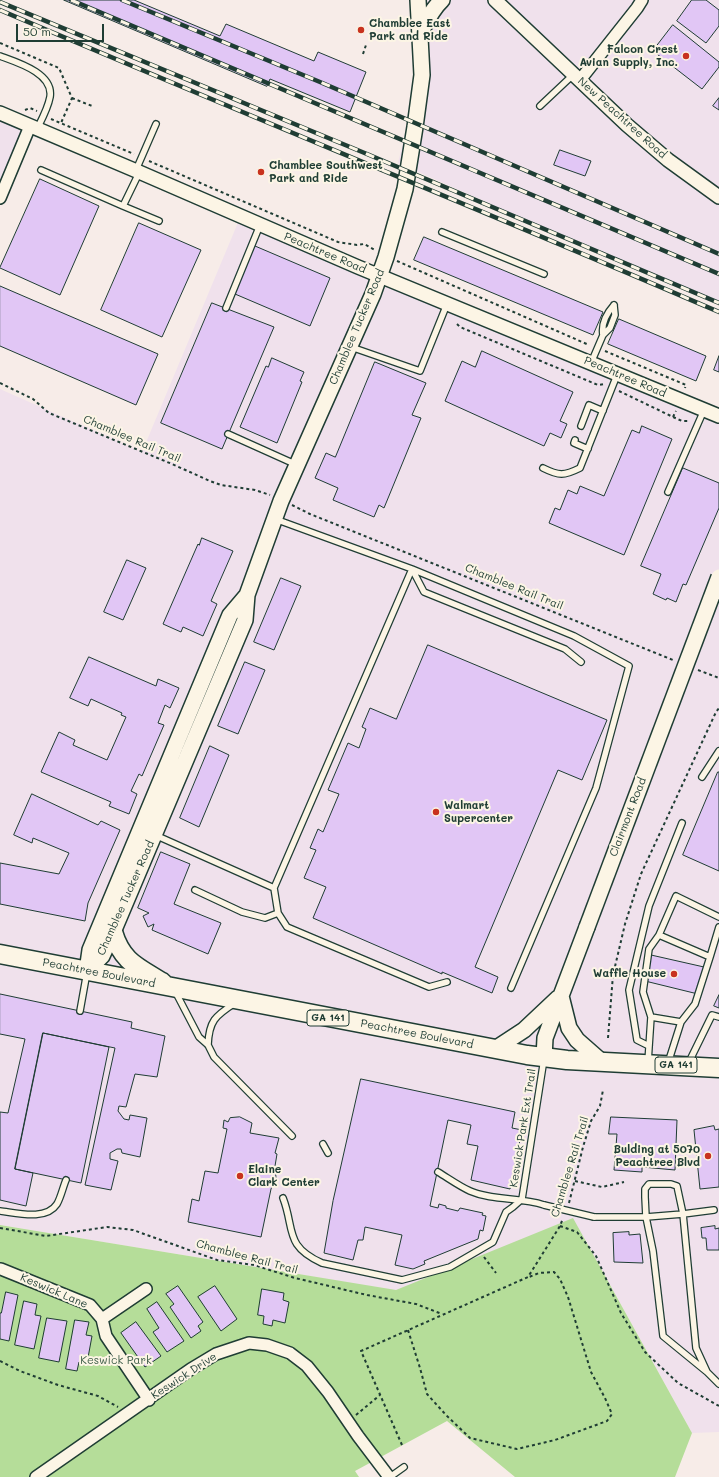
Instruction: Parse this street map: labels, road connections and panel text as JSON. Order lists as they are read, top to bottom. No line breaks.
{"streets":{"highway":["Peachtree Boulevard","GA 141"],"main road":["Chamblee Tucker Road","Clairmont Road"],"street":["New Peachtree Road","Peachtree Road","Keswick Lane","Keswick Drive"],"lane":["Keswick Park Ext Trail"],"path":["Chamblee Rail Trail"]},"crossings":[["Peachtree Road","Chamblee Tucker Road"],["Chamblee Tucker Road","Peachtree Boulevard"],["Clairmont Road","Peachtree Boulevard"],["Clairmont Road","Keswick Park Ext Trail"],["Peachtree Boulevard","Keswick Park Ext Trail"],["Keswick Lane","Keswick Drive"]],"parks":["Keswick Park"],"places":["Chamblee East Park and Ride","Falcon Crest Avian Supply, Inc.","Chamblee Southwest Park and Ride","Walmart Supercenter","Waffle House","Bulding at 5070 Peachtree Blvd","Elaine Clark Center"],"scale_bar":"50 m"}
